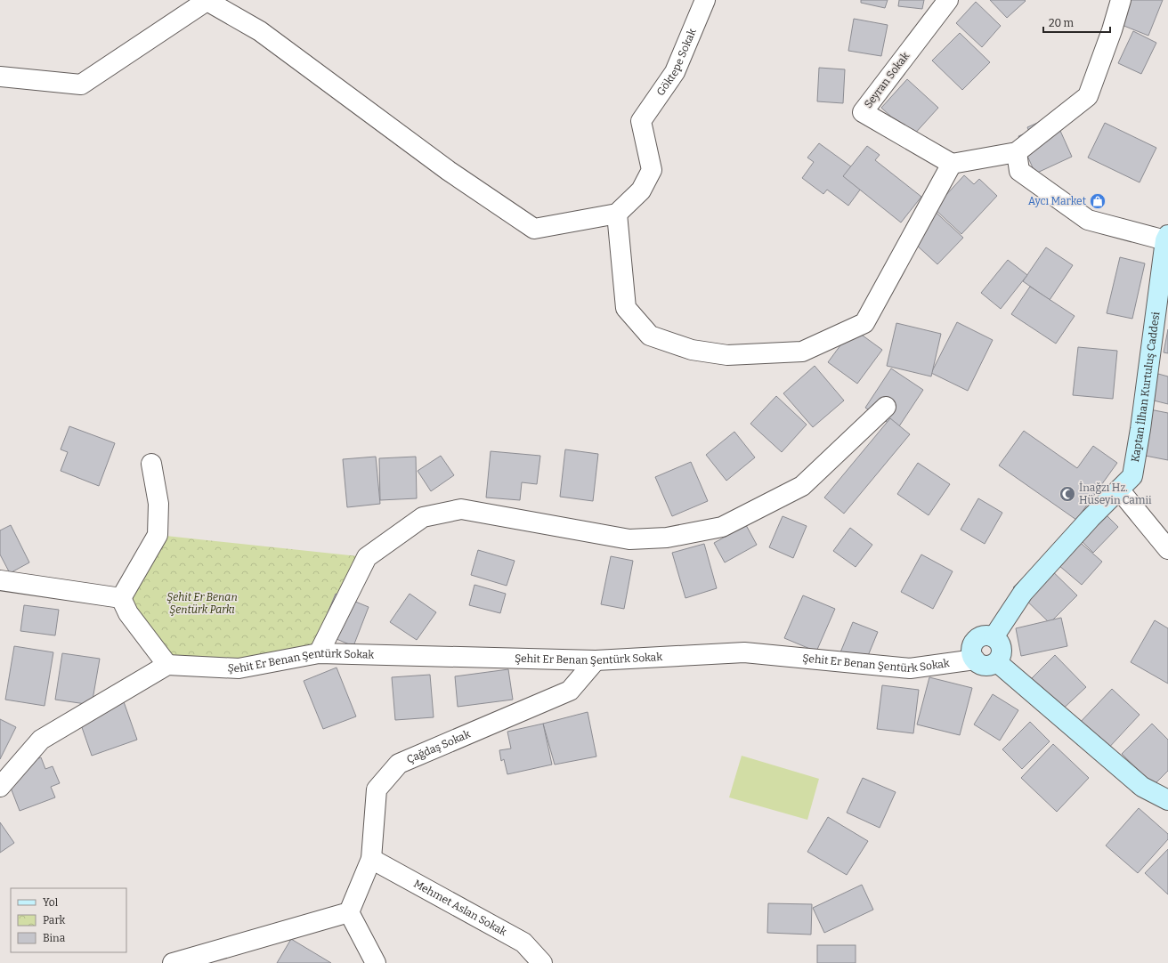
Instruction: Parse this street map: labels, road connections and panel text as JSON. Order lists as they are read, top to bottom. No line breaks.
{"streets":{"street":["Göktepe Sokak","Seyran Sokak","Kaptan İlhan Kurtuluş Caddesi","Şehit Er Benan Şentürk Sokak","Çağdaş Sokak","Mehmet Aslan Sokak"]},"crossings":[["Kaptan İlhan Kurtuluş Caddesi","Şehit Er Benan Şentürk Sokak"],["Şehit Er Benan Şentürk Sokak","Çağdaş Sokak"],["Çağdaş Sokak","Mehmet Aslan Sokak"]],"parks":["Şehit Er Benan Şentürk Parkı"],"places":{"shop":["Aycı Market"],"mosque":["İnağzı Hz. Hüseyin Camii"]},"legend":["Yol","Park","Bina"],"scale_bar":"20 m"}
